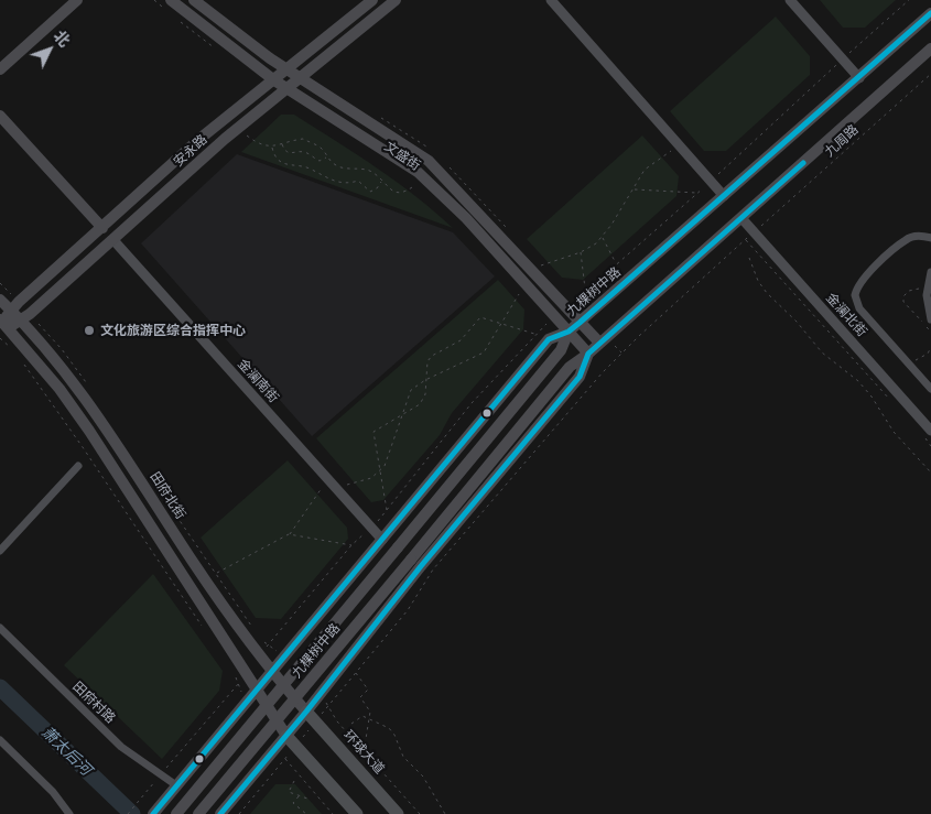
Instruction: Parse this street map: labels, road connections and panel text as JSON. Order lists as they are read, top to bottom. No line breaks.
{"streets":{"main road":["安永路","文盛街","九棵树中路","田府北街","环球大道"],"street":["金澜北街","金澜南街","田府村路"],"path":["九周路"]},"crossings":[["九周路","金澜北街"],["九周路","环球大道"],["安永路","文盛街"],["安永路","金澜南街"],["安永路","田府北街"],["文盛街","九棵树中路"],["九棵树中路","金澜北街"],["田府北街","环球大道"]],"water":["萧太后河"],"places":["文化旅游区综合指挥中心"],"north":"top right"}
